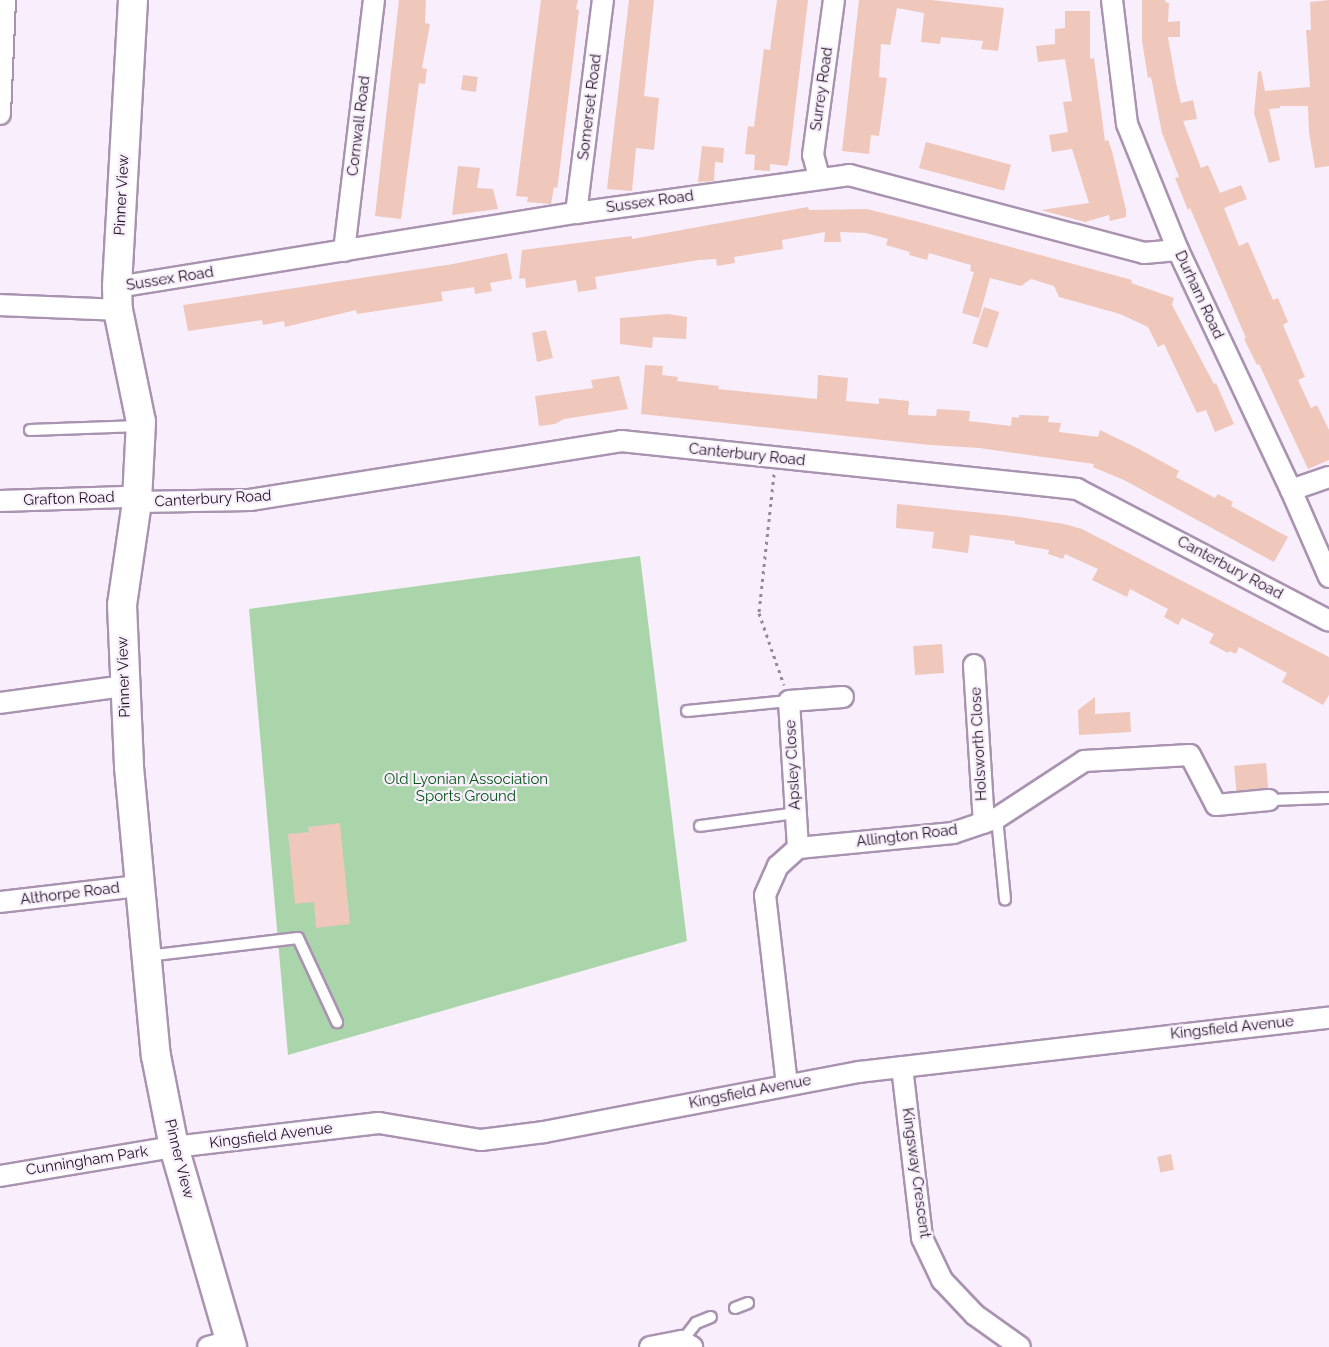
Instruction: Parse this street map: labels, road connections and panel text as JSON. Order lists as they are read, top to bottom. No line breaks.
{"streets":{"street":["Surrey Road","Somerset Road","Cornwall Road","Pinner View","Sussex Road","Durham Road","Canterbury Road","Grafton Road","Holsworth Close","Apsley Close","Allington Road","Althorpe Road","Kingsfield Avenue","Cunningham Park","Kingsway Crescent"]},"crossings":[["Surrey Road","Sussex Road"],["Somerset Road","Sussex Road"],["Cornwall Road","Sussex Road"],["Pinner View","Sussex Road"],["Pinner View","Canterbury Road"],["Pinner View","Grafton Road"],["Pinner View","Althorpe Road"],["Pinner View","Kingsfield Avenue"],["Pinner View","Cunningham Park"],["Sussex Road","Durham Road"],["Canterbury Road","Grafton Road"],["Holsworth Close","Allington Road"],["Apsley Close","Allington Road"],["Kingsfield Avenue","Cunningham Park"],["Kingsfield Avenue","Kingsway Crescent"]],"parks":["Old Lyonian Association Sports Ground"]}
